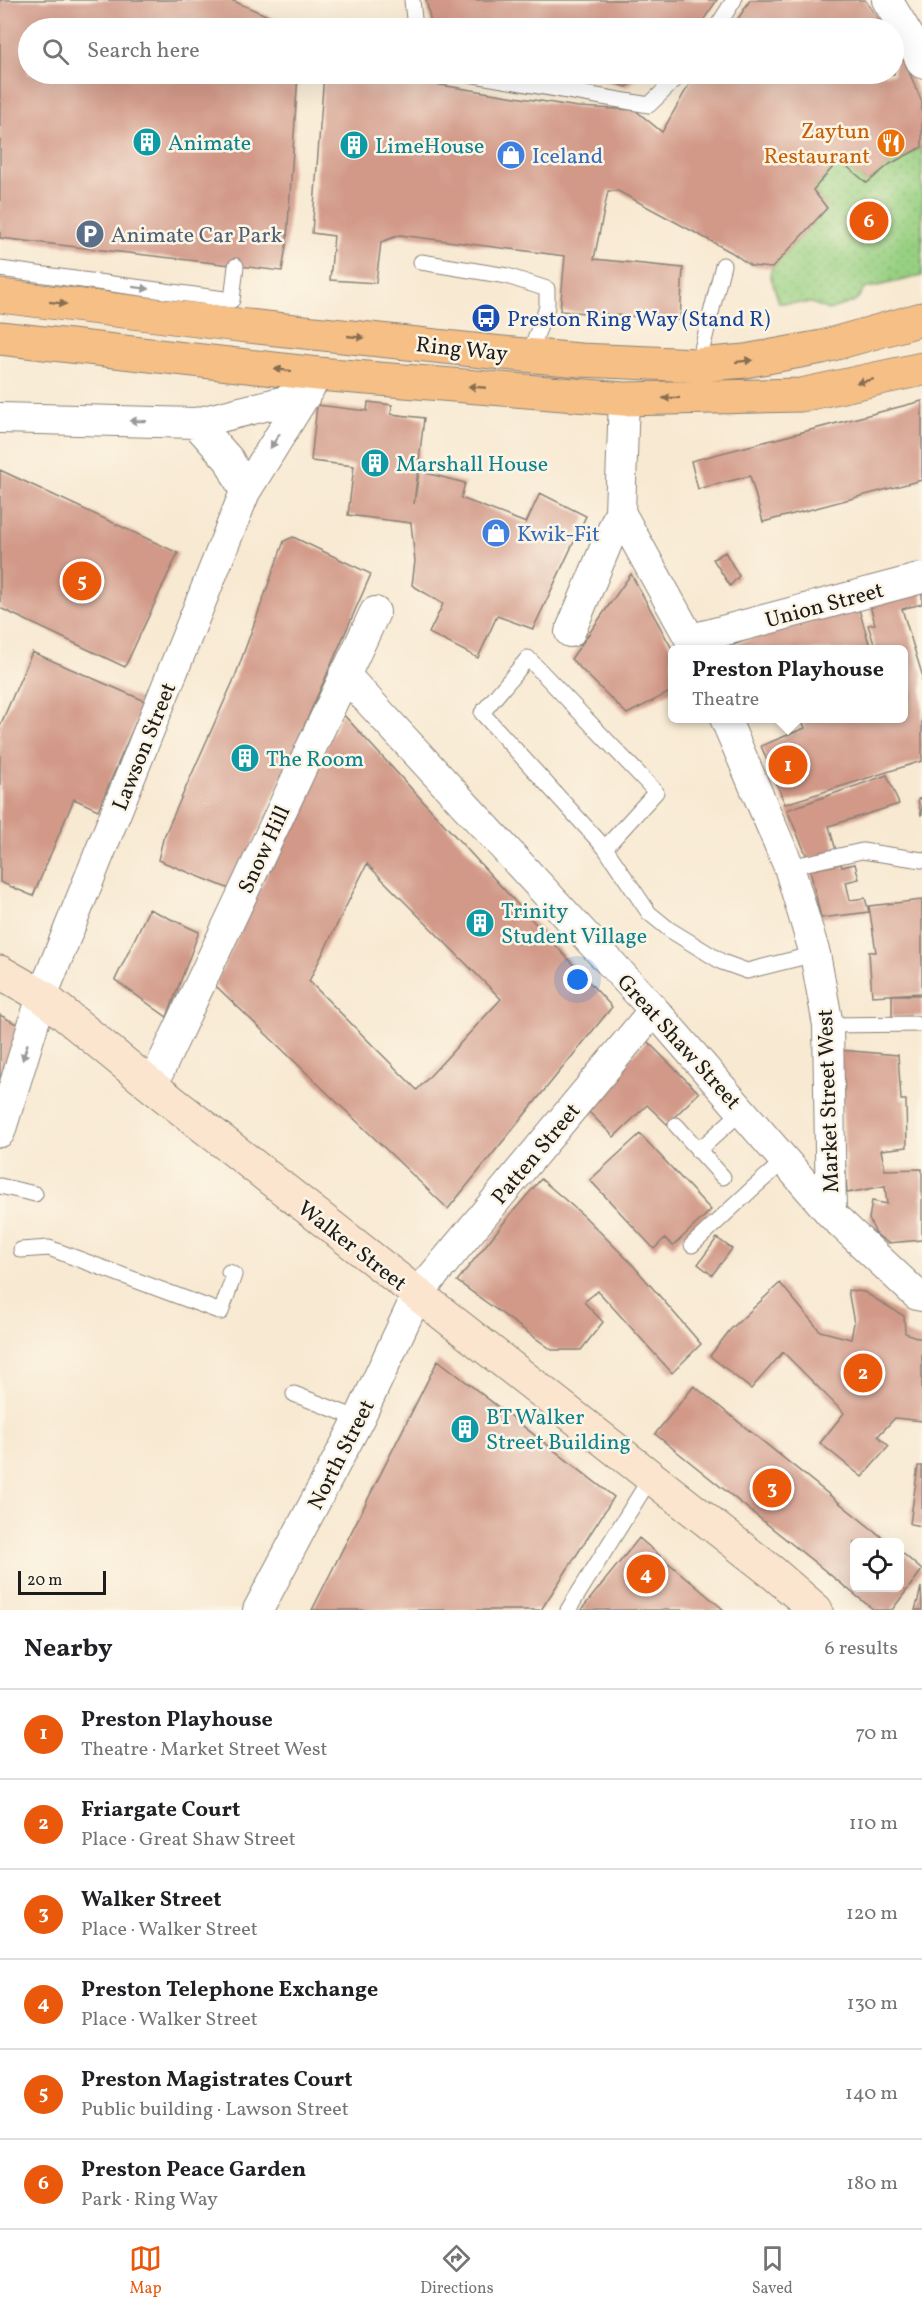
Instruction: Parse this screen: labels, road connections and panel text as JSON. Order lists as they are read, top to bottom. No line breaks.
{"streets":{"highway":["Ring Way"],"street":["Union Street","Lawson Street","Snow Hill","Great Shaw Street","Market Street West","Patten Street","Walker Street","North Street"]},"crossings":[["Ring Way","Lawson Street"],["Lawson Street","Walker Street"],["Snow Hill","Great Shaw Street"],["Snow Hill","Walker Street"],["Great Shaw Street","Market Street West"],["Great Shaw Street","Patten Street"],["Patten Street","Walker Street"],["Patten Street","North Street"],["Walker Street","North Street"]],"places":{"building":["Animate","LimeHouse","Marshall House","The Room","Trinity Student Village","BT Walker Street Building"],"restaurant":["Zaytun Restaurant"],"shop":["Iceland","Kwik-Fit"],"parking":["Animate Car Park"],"bus stop":["Preston Ring Way (Stand R)"]},"scale_bar":"20 m","page":{"search":"Search here","pins":["6","5","1","2","3","4"],"popup":["Preston Playhouse","Theatre"],"scale":"20 m","heading":["Nearby","6 results"],"list":[{"mark":"1","name":"Preston Playhouse","note":"Theatre · Market Street West","value":"70 m"},{"mark":"2","name":"Friargate Court","note":"Place · Great Shaw Street","value":"110 m"},{"mark":"3","name":"Walker Street","note":"Place · Walker Street","value":"120 m"},{"mark":"4","name":"Preston Telephone Exchange","note":"Place · Walker Street","value":"130 m"},{"mark":"5","name":"Preston Magistrates Court","note":"Public building · Lawson Street","value":"140 m"},{"mark":"6","name":"Preston Peace Garden","note":"Park · Ring Way","value":"180 m"}],"nav":["Map","Directions","Saved"]}}
